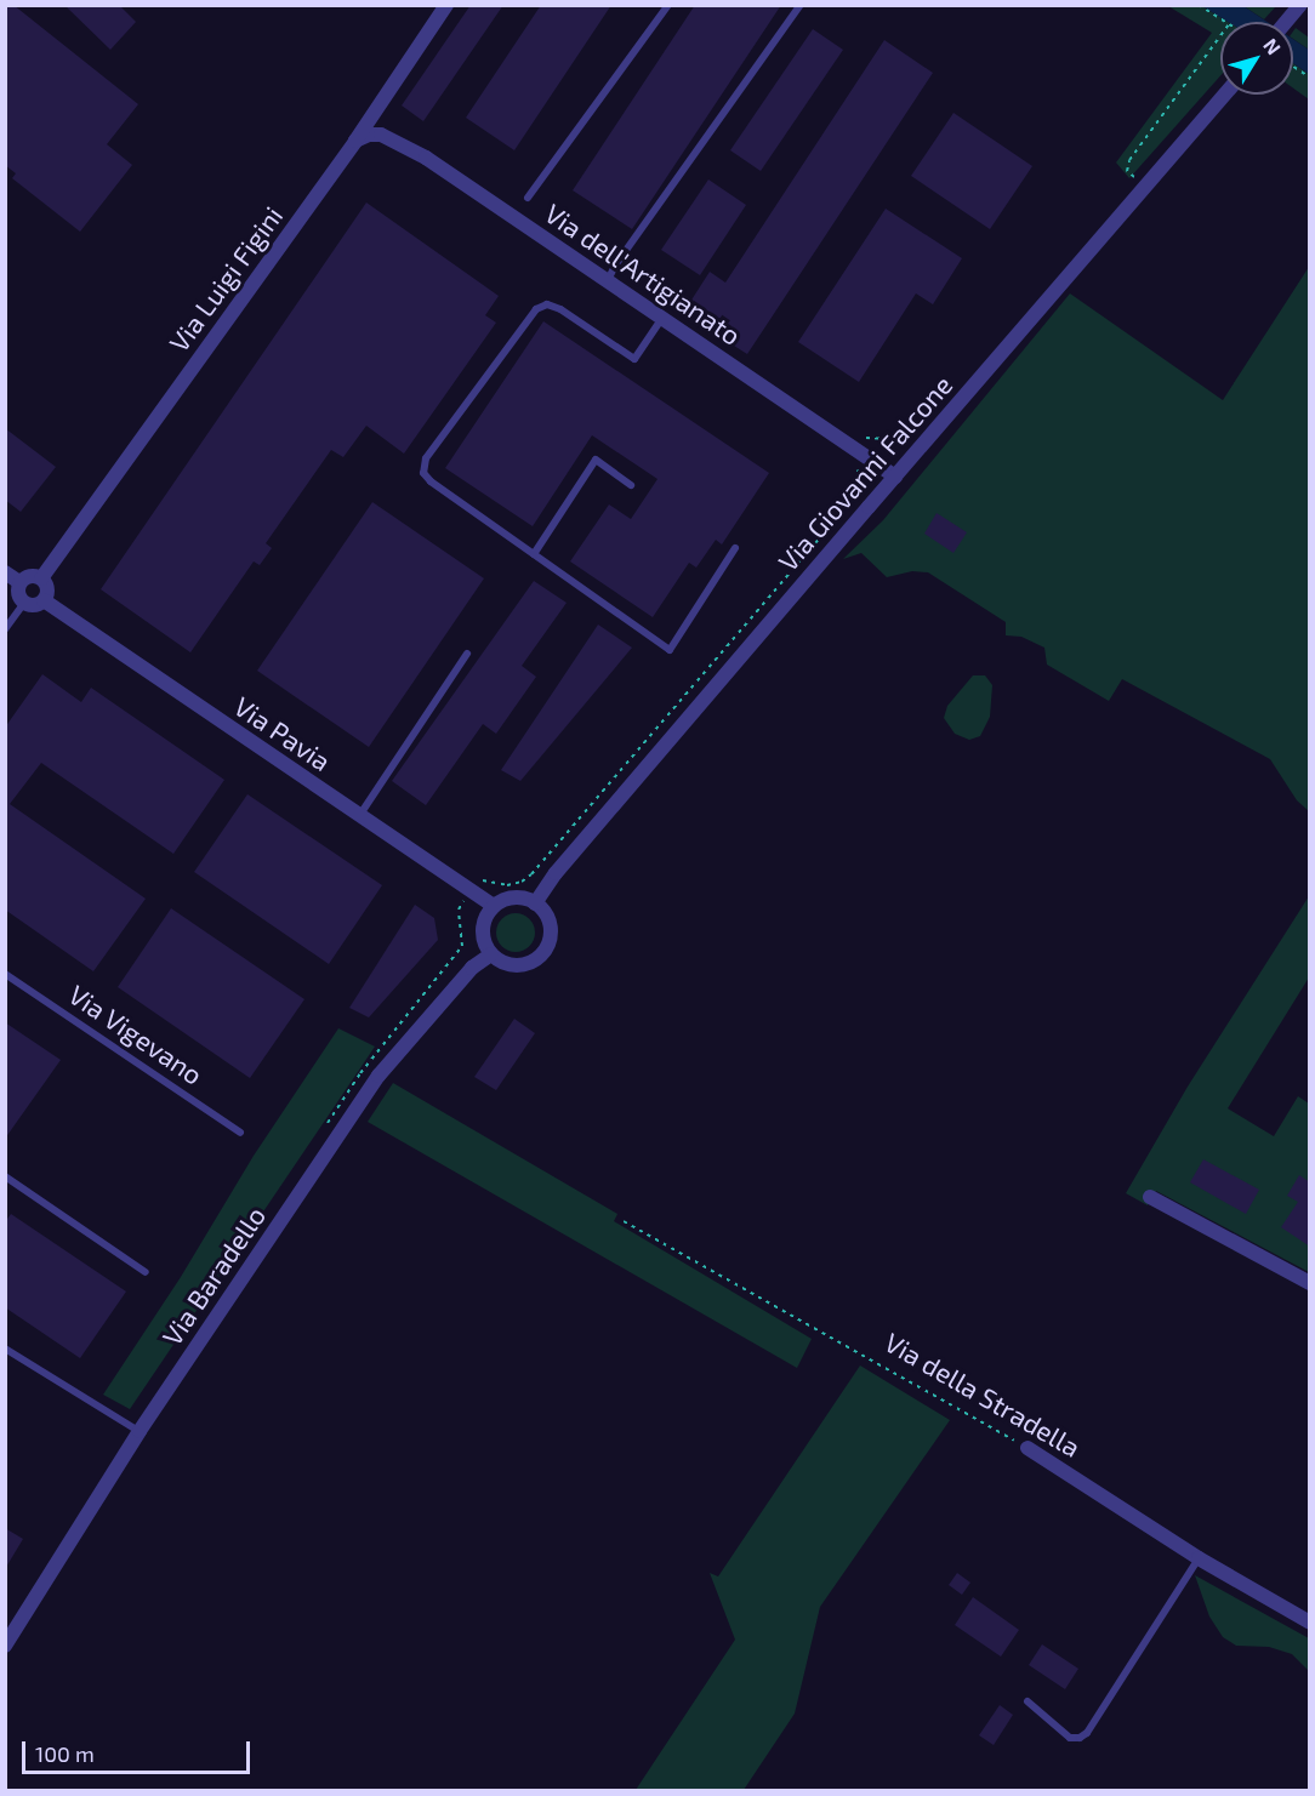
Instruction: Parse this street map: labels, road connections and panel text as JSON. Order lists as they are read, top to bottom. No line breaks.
{"streets":{"street":["Via dell'Artigianato","Via Luigi Figini","Via Giovanni Falcone","Via Pavia","Via Baradello","Via della Stradella"],"lane":["Via Vigevano"]},"crossings":[["Via dell'Artigianato","Via Luigi Figini"],["Via dell'Artigianato","Via Giovanni Falcone"],["Via Luigi Figini","Via Pavia"],["Via Giovanni Falcone","Via Pavia"],["Via Giovanni Falcone","Via Baradello"],["Via Pavia","Via Baradello"]],"scale_bar":"100 m","north":"top right"}
